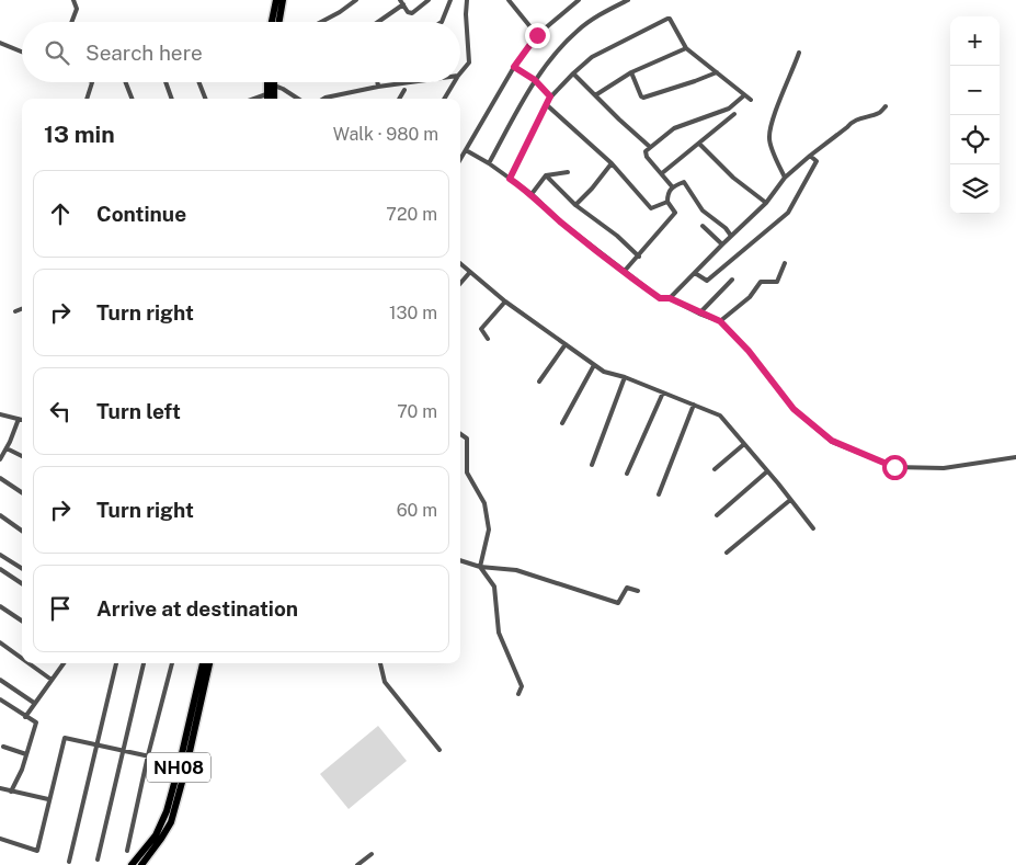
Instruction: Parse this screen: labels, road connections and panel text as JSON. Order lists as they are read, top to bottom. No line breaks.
{"streets":{"highway":["NH08"]},"page":{"map_buttons":["+","−"],"search":"Search here","heading":["13 min","Walk · 980 m"],"list":[["Continue","720 m"],["Turn right","130 m"],["Turn left","70 m"],["Turn right","60 m"],"Arrive at destination"]}}
